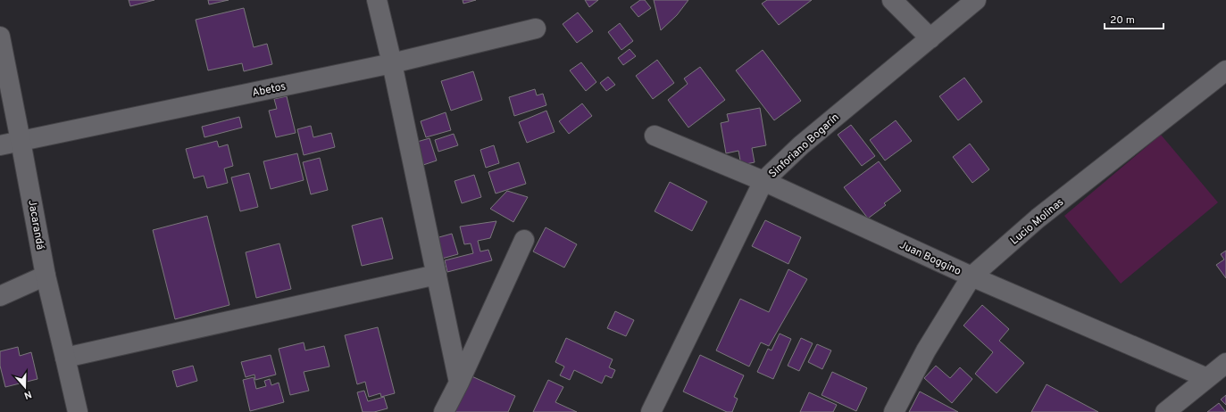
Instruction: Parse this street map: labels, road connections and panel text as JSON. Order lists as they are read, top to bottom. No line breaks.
{"streets":{"street":["Abetos","Sinforiano Bogarín","Lucio Molinas","Jacarandá","Juan Boggino"]},"crossings":[["Abetos","Jacarandá"],["Sinforiano Bogarín","Juan Boggino"],["Lucio Molinas","Juan Boggino"]],"scale_bar":"20 m","north":"bottom"}
